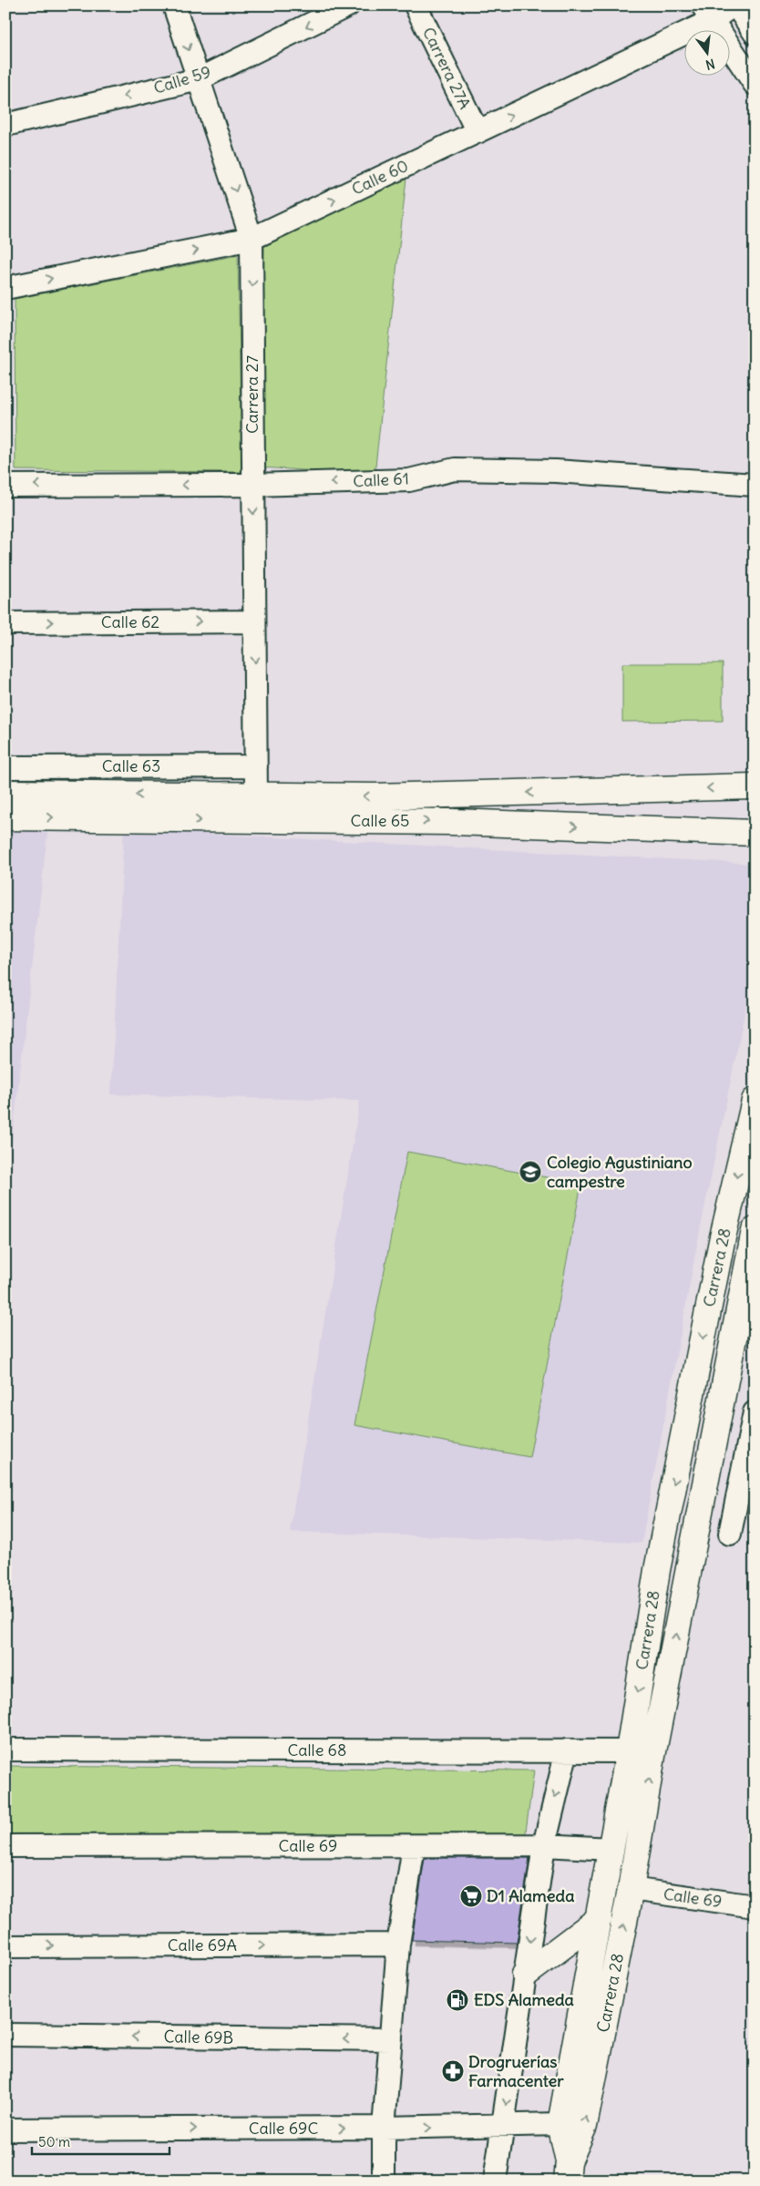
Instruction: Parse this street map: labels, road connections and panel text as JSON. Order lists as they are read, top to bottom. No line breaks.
{"streets":{"main road":["Calle 65","Carrera 28"],"street":["Carrera 27A","Calle 59","Calle 60","Carrera 27","Calle 61","Calle 62","Calle 63","Calle 68","Calle 69","Calle 69A","Calle 69B","Calle 69C"]},"crossings":[["Carrera 27A","Calle 60"],["Calle 59","Carrera 27"],["Calle 60","Carrera 27"],["Carrera 27","Calle 61"],["Carrera 27","Calle 62"],["Carrera 27","Calle 63"],["Carrera 27","Calle 65"],["Carrera 28","Calle 68"],["Carrera 28","Calle 69"],["Carrera 28","Calle 69C"]],"one_way":["Calle 59","Calle 60","Carrera 27","Calle 61","Calle 62","Calle 69A","Calle 69B","Calle 69C"],"places":{"school or university":["Colegio Agustiniano campestre"],"supermarket":["D1 Alameda"],"fuel station":["EDS Alameda"],"pharmacy":["Drogruerías Farmacenter"]},"scale_bar":"50 m","north":"bottom"}
